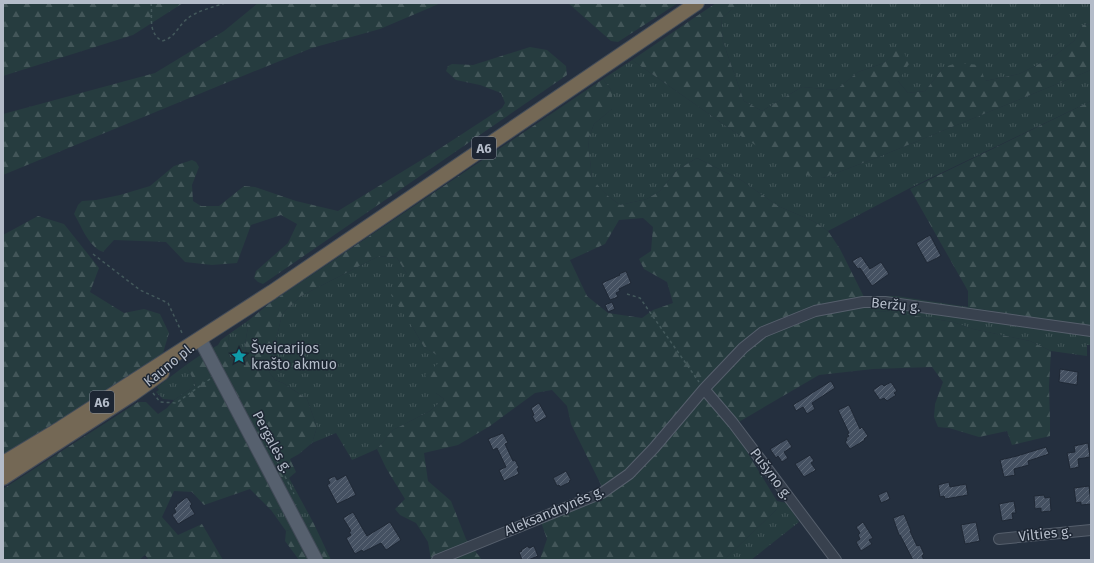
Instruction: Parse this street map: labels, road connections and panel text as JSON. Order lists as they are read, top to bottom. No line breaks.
{"streets":{"highway":["A6","Kauno pl."],"main road":["Pergalės g."],"street":["Beržų g.","Pušyno g.","Aleksandrynės g.","Vilties g."]},"crossings":[["A6","Kauno pl."],["A6","Pergalės g."],["Beržų g.","Pušyno g."],["Beržų g.","Aleksandrynės g."],["Kauno pl.","Pergalės g."],["Pušyno g.","Aleksandrynės g."]],"places":{"place":["Šveicarijos krašto akmuo"]}}
